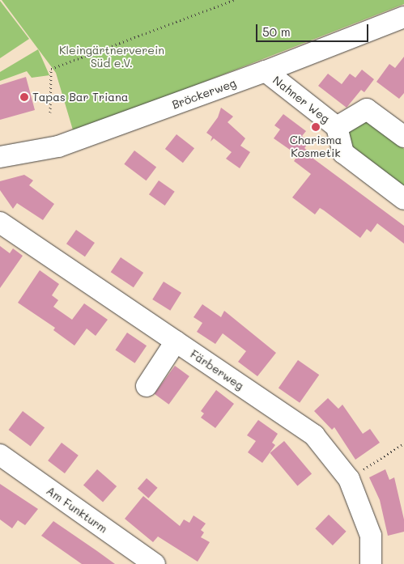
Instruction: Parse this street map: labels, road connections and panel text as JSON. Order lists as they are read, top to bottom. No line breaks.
{"streets":{"street":["Bröckerweg","Nahner Weg","Färberweg","Am Funkturm"]},"crossings":[["Bröckerweg","Nahner Weg"]],"parks":["Kleingärtnerverein Süd e.V."],"places":["Tapas Bar Triana","Charisma Kosmetik"],"scale_bar":"50 m"}
